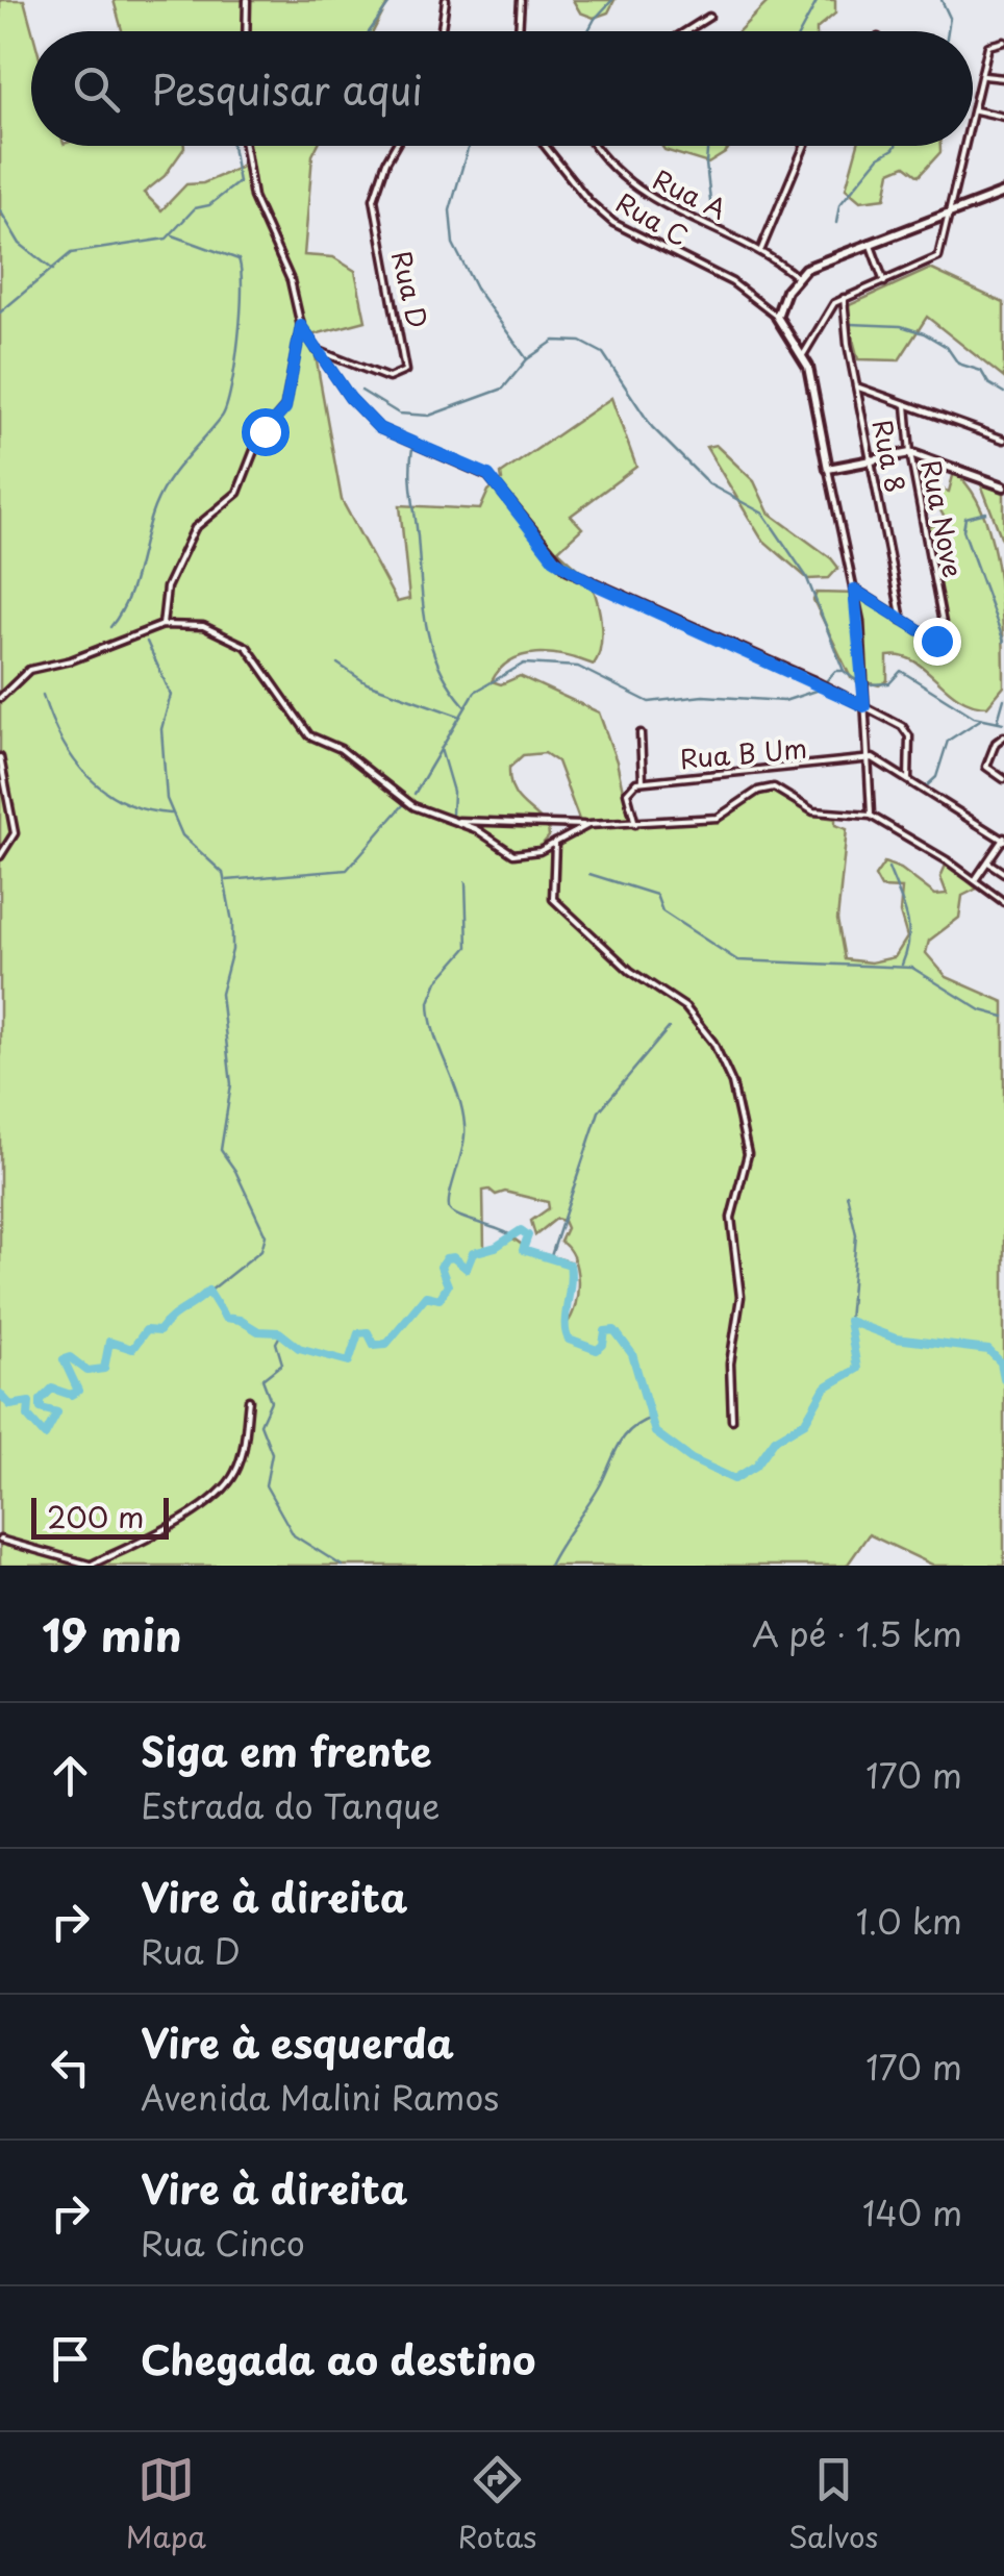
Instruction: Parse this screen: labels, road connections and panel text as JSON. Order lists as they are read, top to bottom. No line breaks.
{"streets":{"street":["Rua A","Rua C","Rua D","Rua 8","Rua Nove","Rua B Um"]},"crossings":[["Rua 8","Rua Nove"]],"scale_bar":"200 m","page":{"search":"Pesquisar aqui","scale":"200 m","heading":["19 min","A pé · 1.5 km"],"list":[["Siga em frente","Estrada do Tanque","170 m"],["Vire à direita","Rua D","1.0 km"],["Vire à esquerda","Avenida Malini Ramos","170 m"],["Vire à direita","Rua Cinco","140 m"],"Chegada ao destino"],"nav":["Mapa","Rotas","Salvos"]}}
